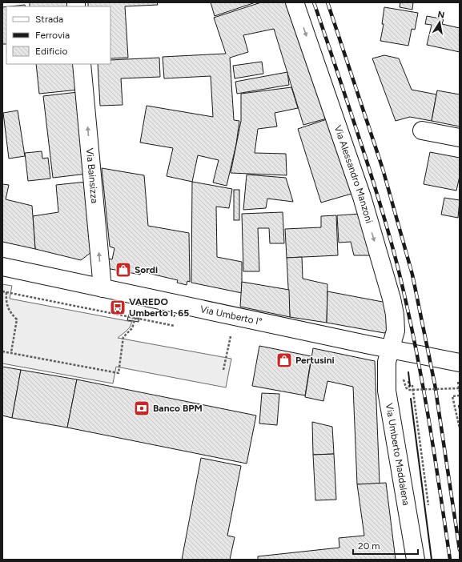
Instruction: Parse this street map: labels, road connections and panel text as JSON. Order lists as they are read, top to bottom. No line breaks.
{"streets":{"street":["Via Alessandro Manzoni","Via Bainsizza","Via Umberto I°","Via Umberto Maddalena"]},"crossings":[["Via Alessandro Manzoni","Via Umberto I°"],["Via Alessandro Manzoni","Via Umberto Maddalena"],["Via Bainsizza","Via Umberto I°"],["Via Umberto I°","Via Umberto Maddalena"]],"one_way":["Via Alessandro Manzoni","Via Bainsizza"],"places":{"shop":["Sordi","Pertusini"],"bus stop":["VAREDO Umberto I, 65"],"bank":["Banco BPM"]},"legend":["Strada","Ferrovia","Edificio"],"scale_bar":"20 m","north":"top"}
